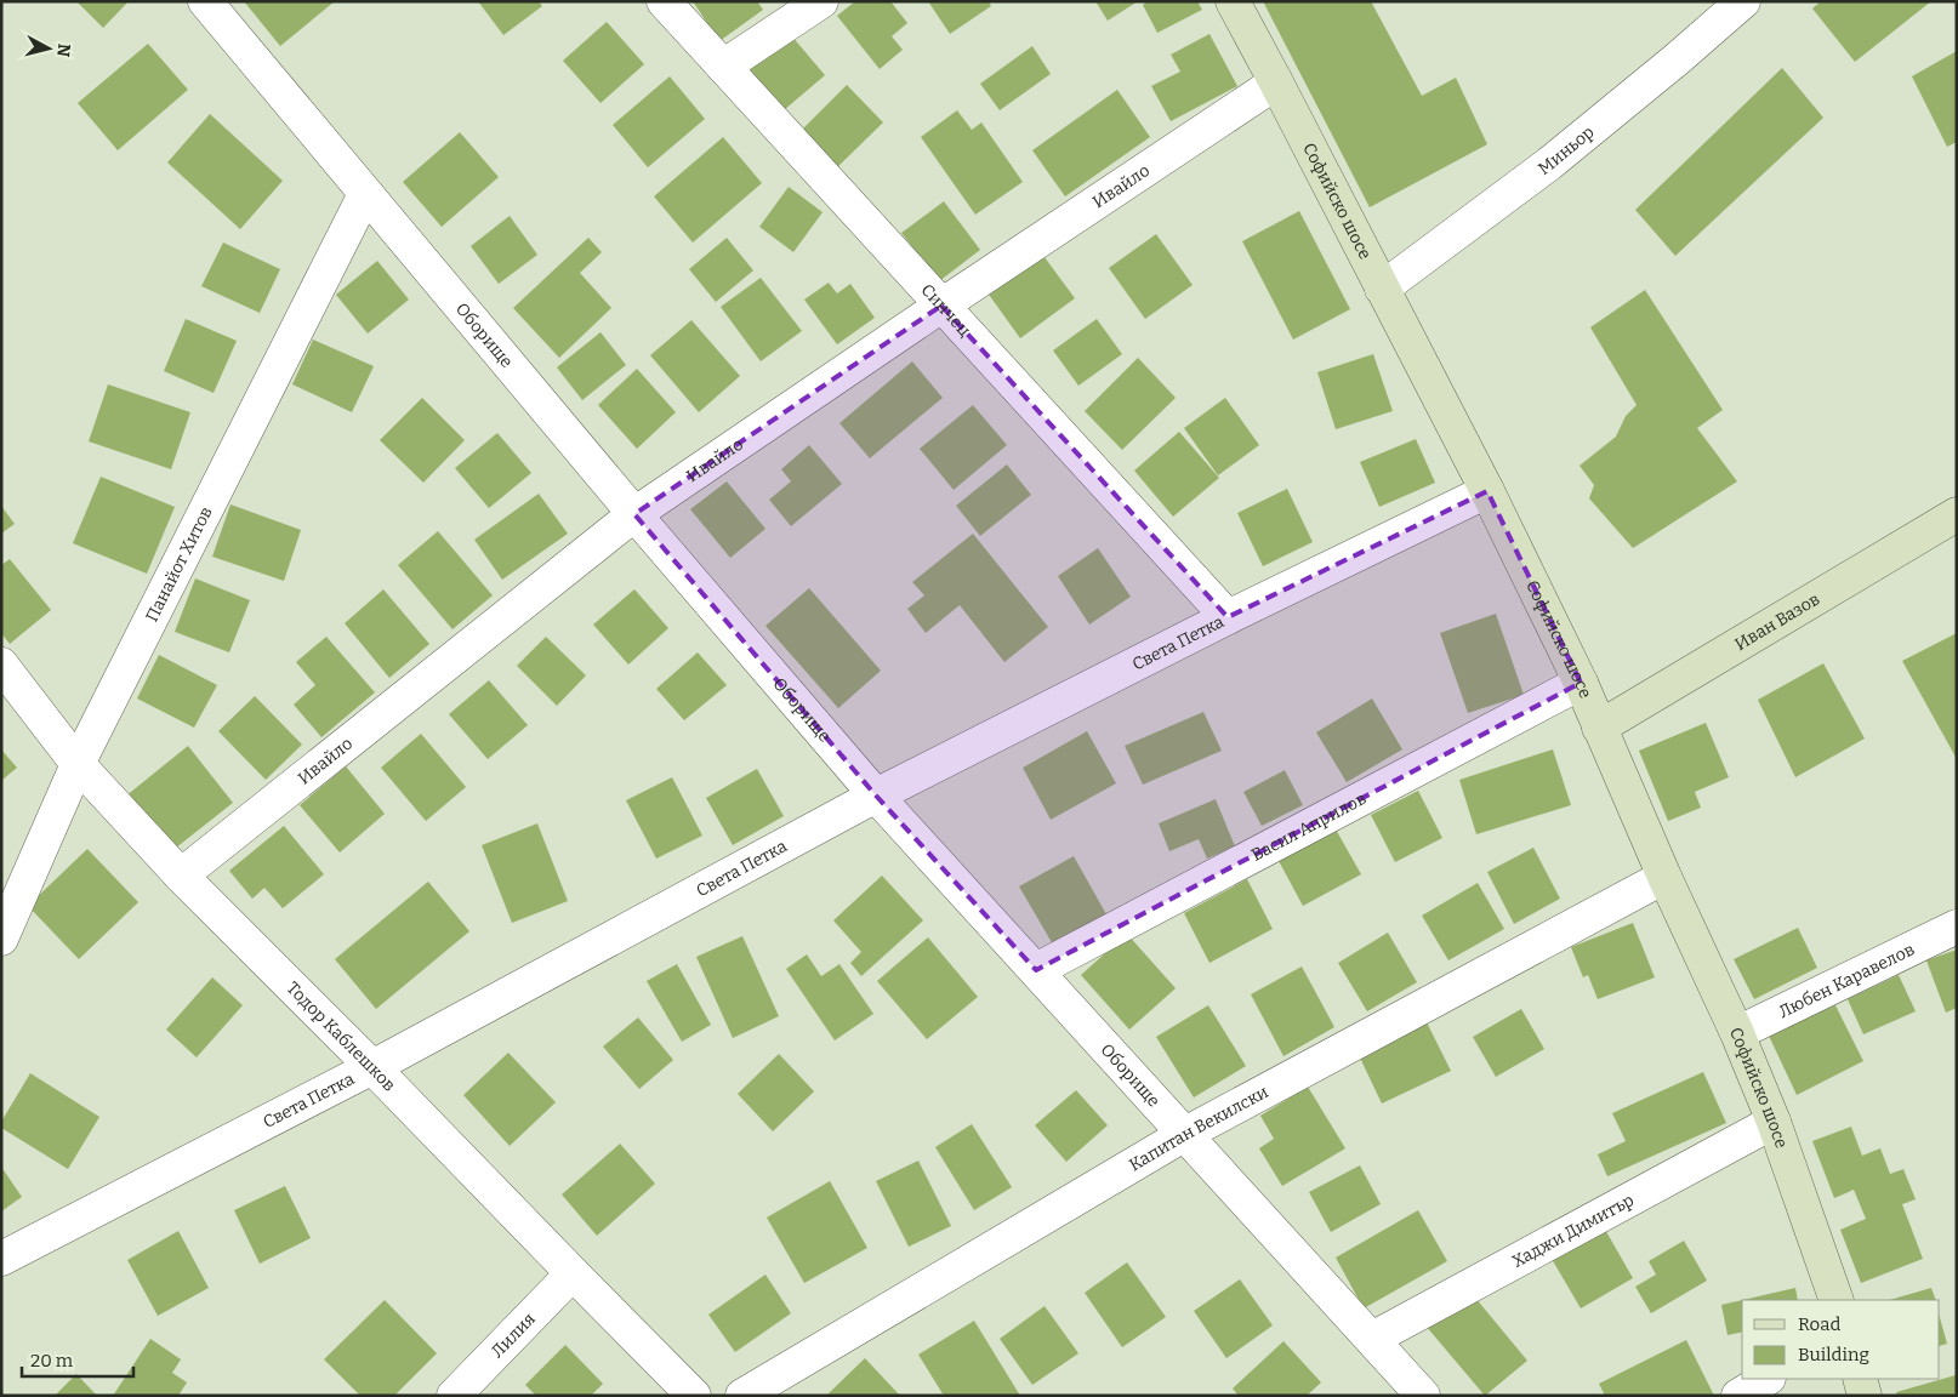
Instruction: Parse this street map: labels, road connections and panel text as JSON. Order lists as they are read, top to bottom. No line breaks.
{"streets":{"main road":["Софийско шосе","Иван Вазов"],"street":["Миньор","Ивайло","Синчец","Оборище","Панайот Хитов","Света Петка","Васил Априлов","Любен Каравелов","Тодор Каблешков","Капитан Векилски","Хаджи Димитър","Лилия"]},"crossings":[["Миньор","Софийско шосе"],["Ивайло","Софийско шосе"],["Ивайло","Синчец"],["Ивайло","Оборище"],["Ивайло","Тодор Каблешков"],["Софийско шосе","Иван Вазов"],["Софийско шосе","Света Петка"],["Софийско шосе","Васил Априлов"],["Софийско шосе","Любен Каравелов"],["Софийско шосе","Капитан Векилски"],["Софийско шосе","Хаджи Димитър"],["Синчец","Света Петка"],["Оборище","Панайот Хитов"],["Оборище","Света Петка"],["Оборище","Васил Априлов"],["Оборище","Капитан Векилски"],["Оборище","Хаджи Димитър"],["Панайот Хитов","Тодор Каблешков"],["Света Петка","Тодор Каблешков"],["Тодор Каблешков","Лилия"]],"legend":["Road","Building"],"scale_bar":"20 m","north":"right"}
